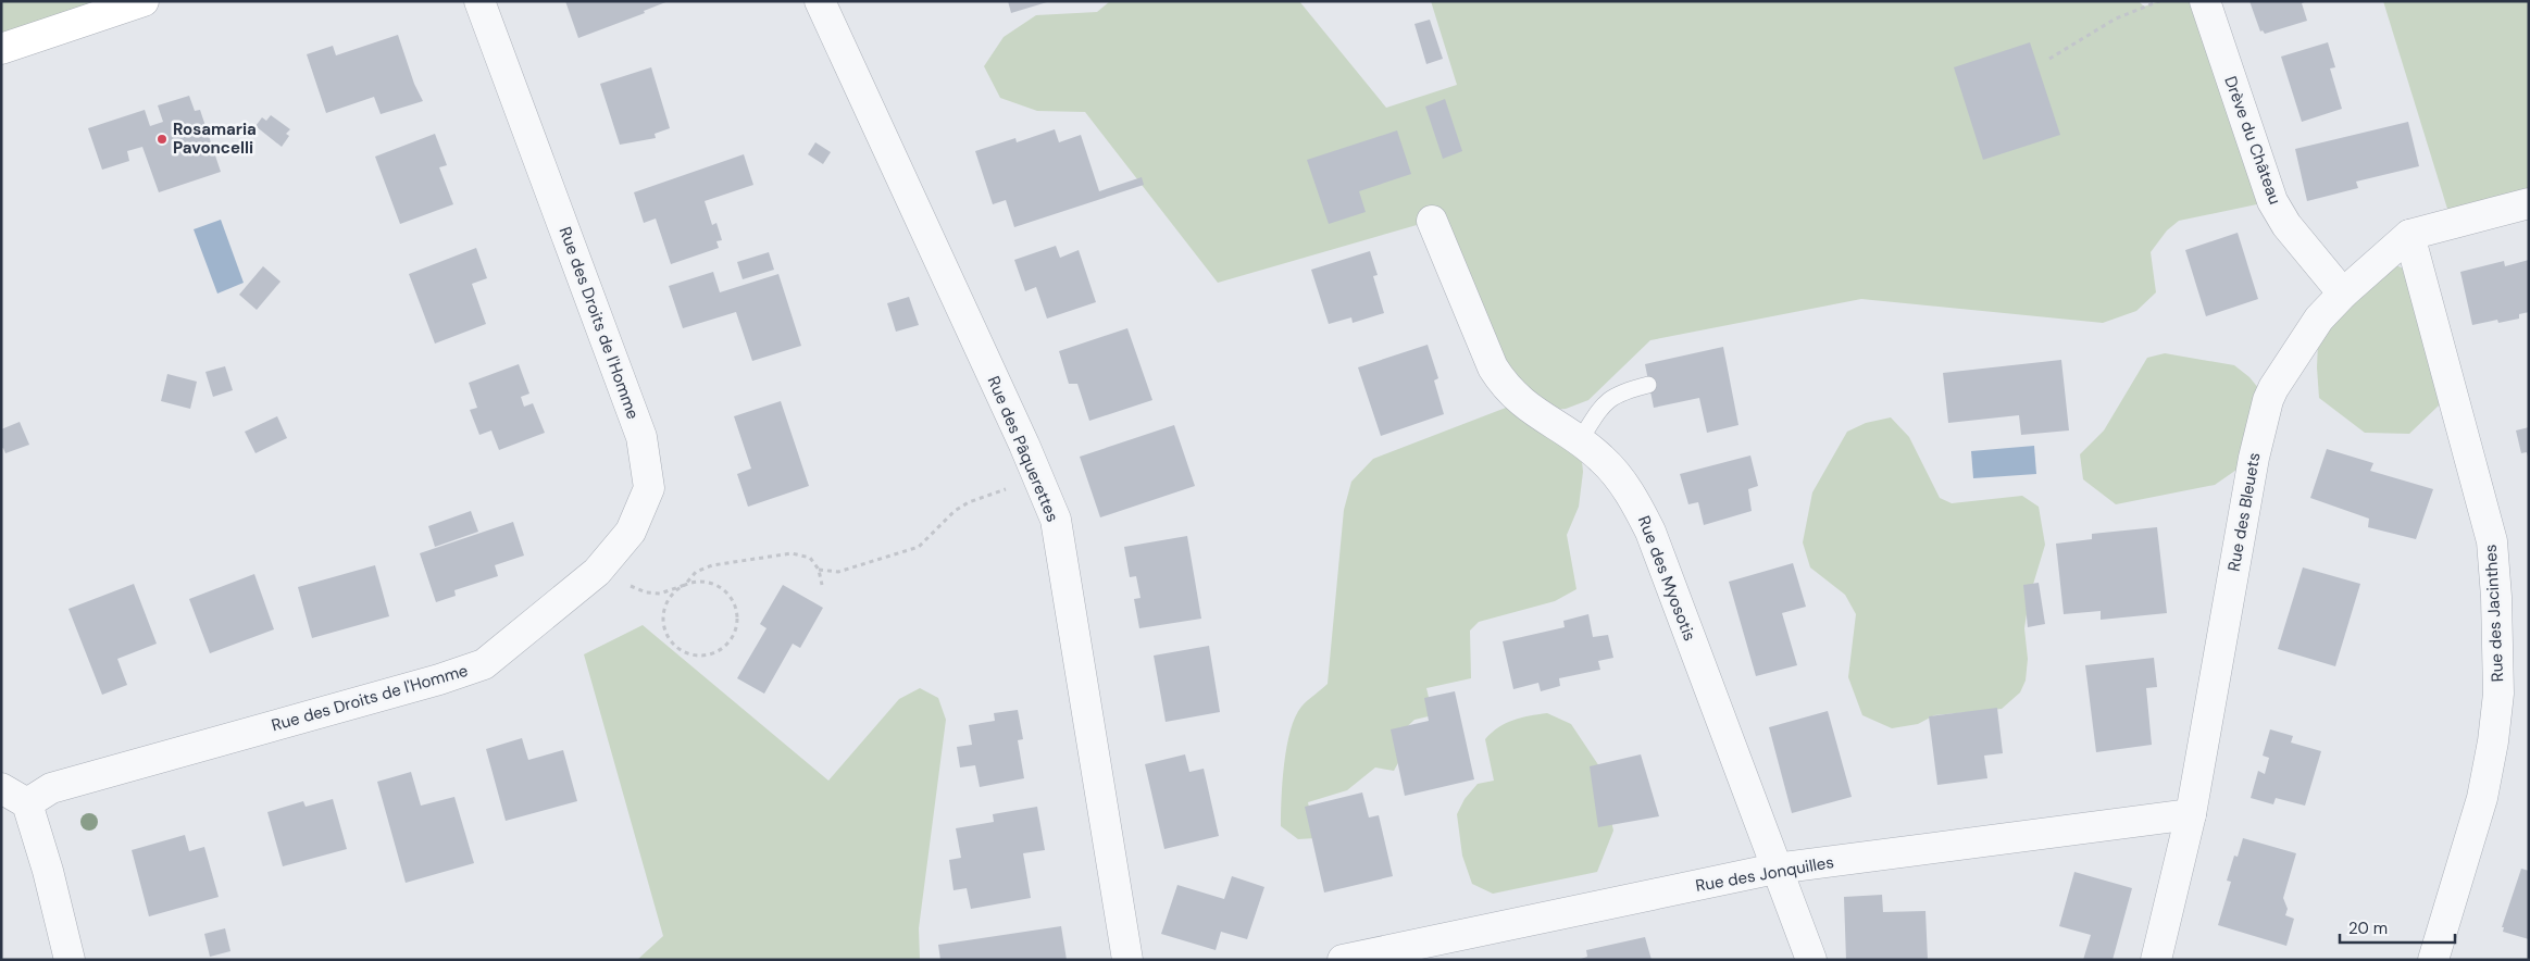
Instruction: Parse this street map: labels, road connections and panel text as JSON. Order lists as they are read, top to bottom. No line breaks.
{"streets":{"street":["Drève du Château","Rue des Droits de l'Homme","Rue des Pâquerettes","Rue des Bleuets","Rue des Myosotis","Rue des Jacinthes","Rue des Jonquilles"]},"crossings":[["Drève du Château","Rue des Bleuets"],["Rue des Bleuets","Rue des Jacinthes"],["Rue des Bleuets","Rue des Jonquilles"],["Rue des Myosotis","Rue des Jonquilles"]],"places":["Rosamaria Pavoncelli"],"scale_bar":"20 m"}
